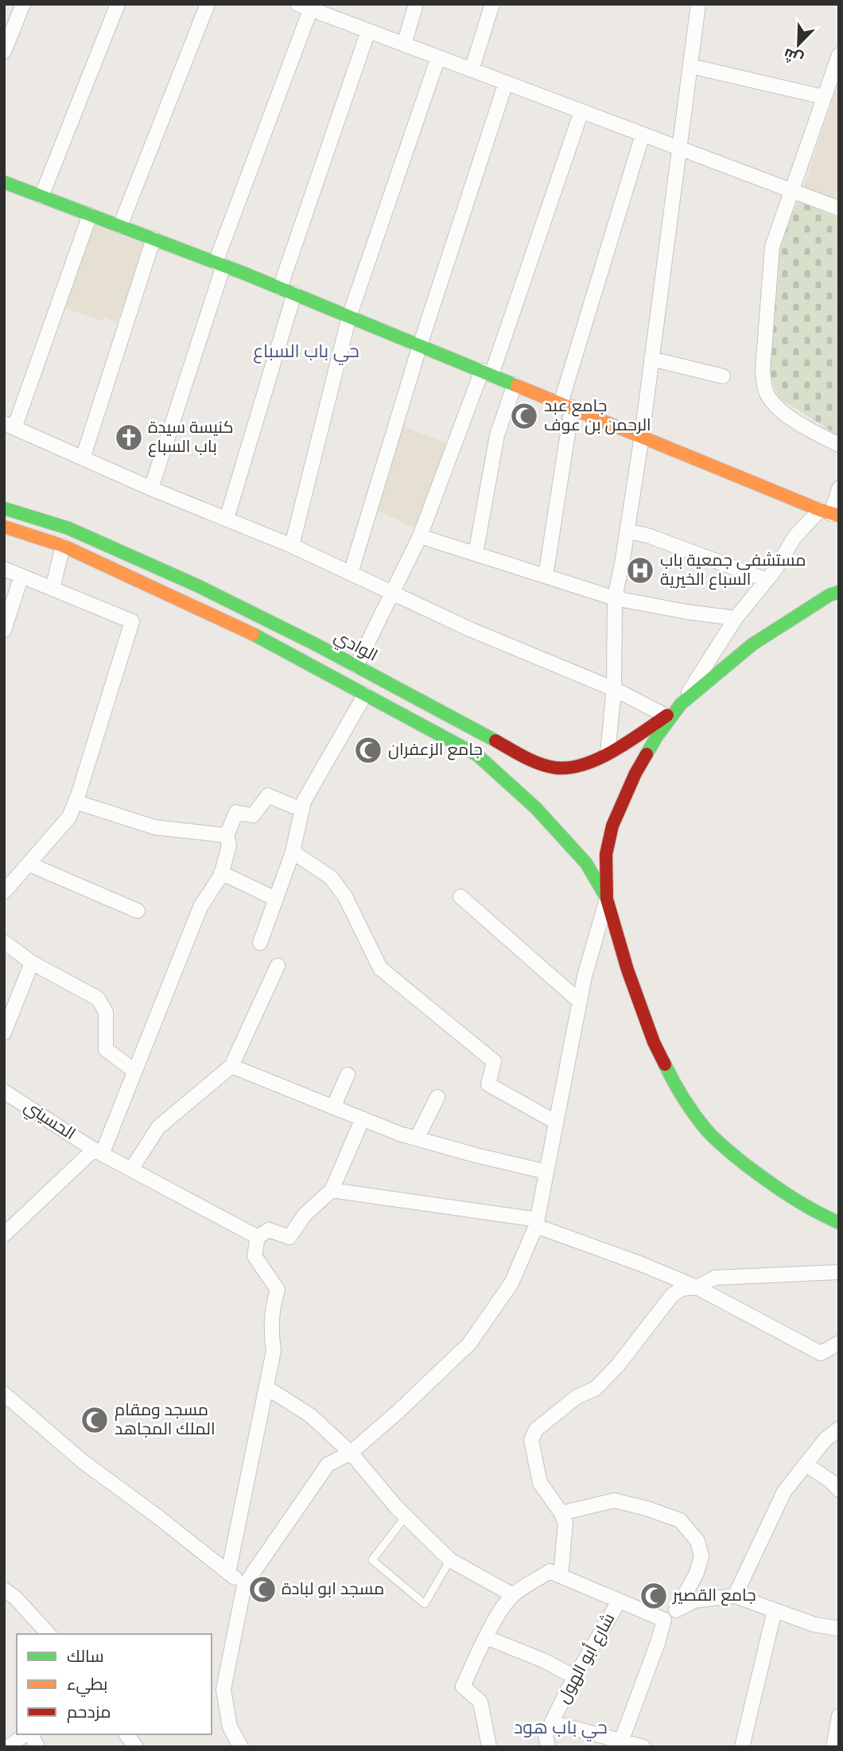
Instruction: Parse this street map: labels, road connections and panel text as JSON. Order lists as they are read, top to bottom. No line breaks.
{"streets":{"main road":["الوادي"],"street":["الحسيني","شارع أبو الهول"]},"districts":["حي باب السباع","حي باب هود"],"places":{"mosque":["جامع عبد الرحمن بن عوف","جامع الزعفران","مسجد ومقام الملك المجاهد","مسجد ابو لبادة","جامع القصير"],"church":["كنيسة سيدة باب السباع"],"hospital":["مستشفى جمعية باب السباع الخيرية"]},"legend":["سالك","بطيء","مزدحم"],"north":"bottom left"}
